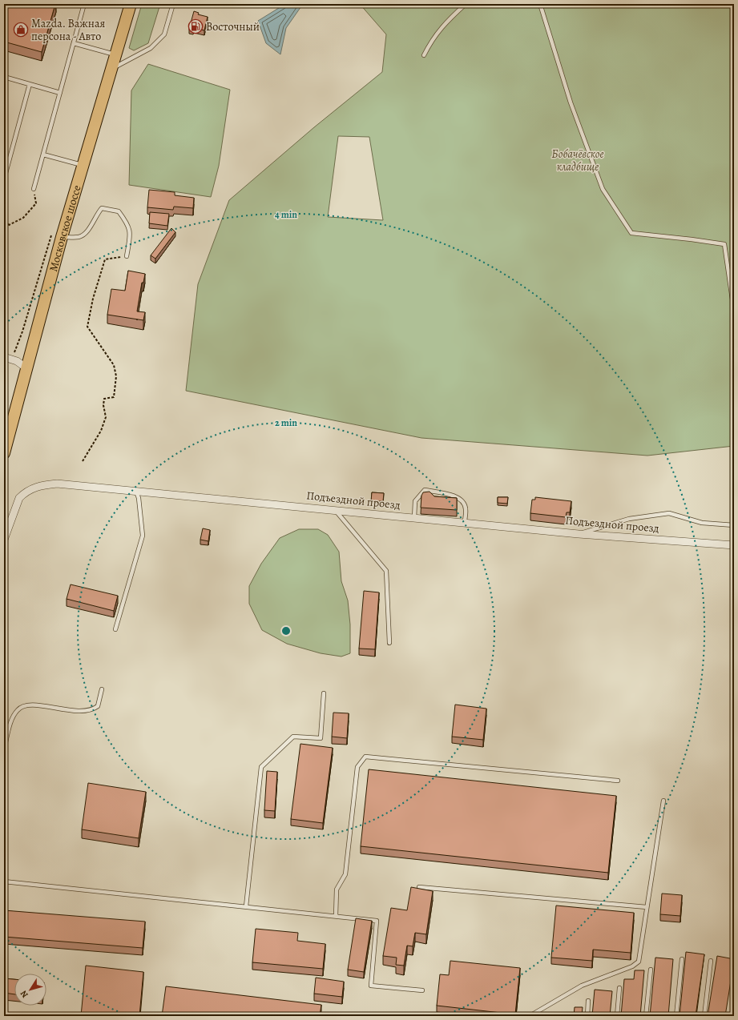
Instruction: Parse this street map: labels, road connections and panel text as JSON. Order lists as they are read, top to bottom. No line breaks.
{"streets":{"main road":["Московское шоссе"],"street":["Подъездной проезд"]},"parks":["Бобачёвское кладбище"],"places":{"fuel station":["Восточный"],"shop":["Mazda. Важная персона - Авто"]},"north":"bottom left","rings":["4 min","2 min"]}
